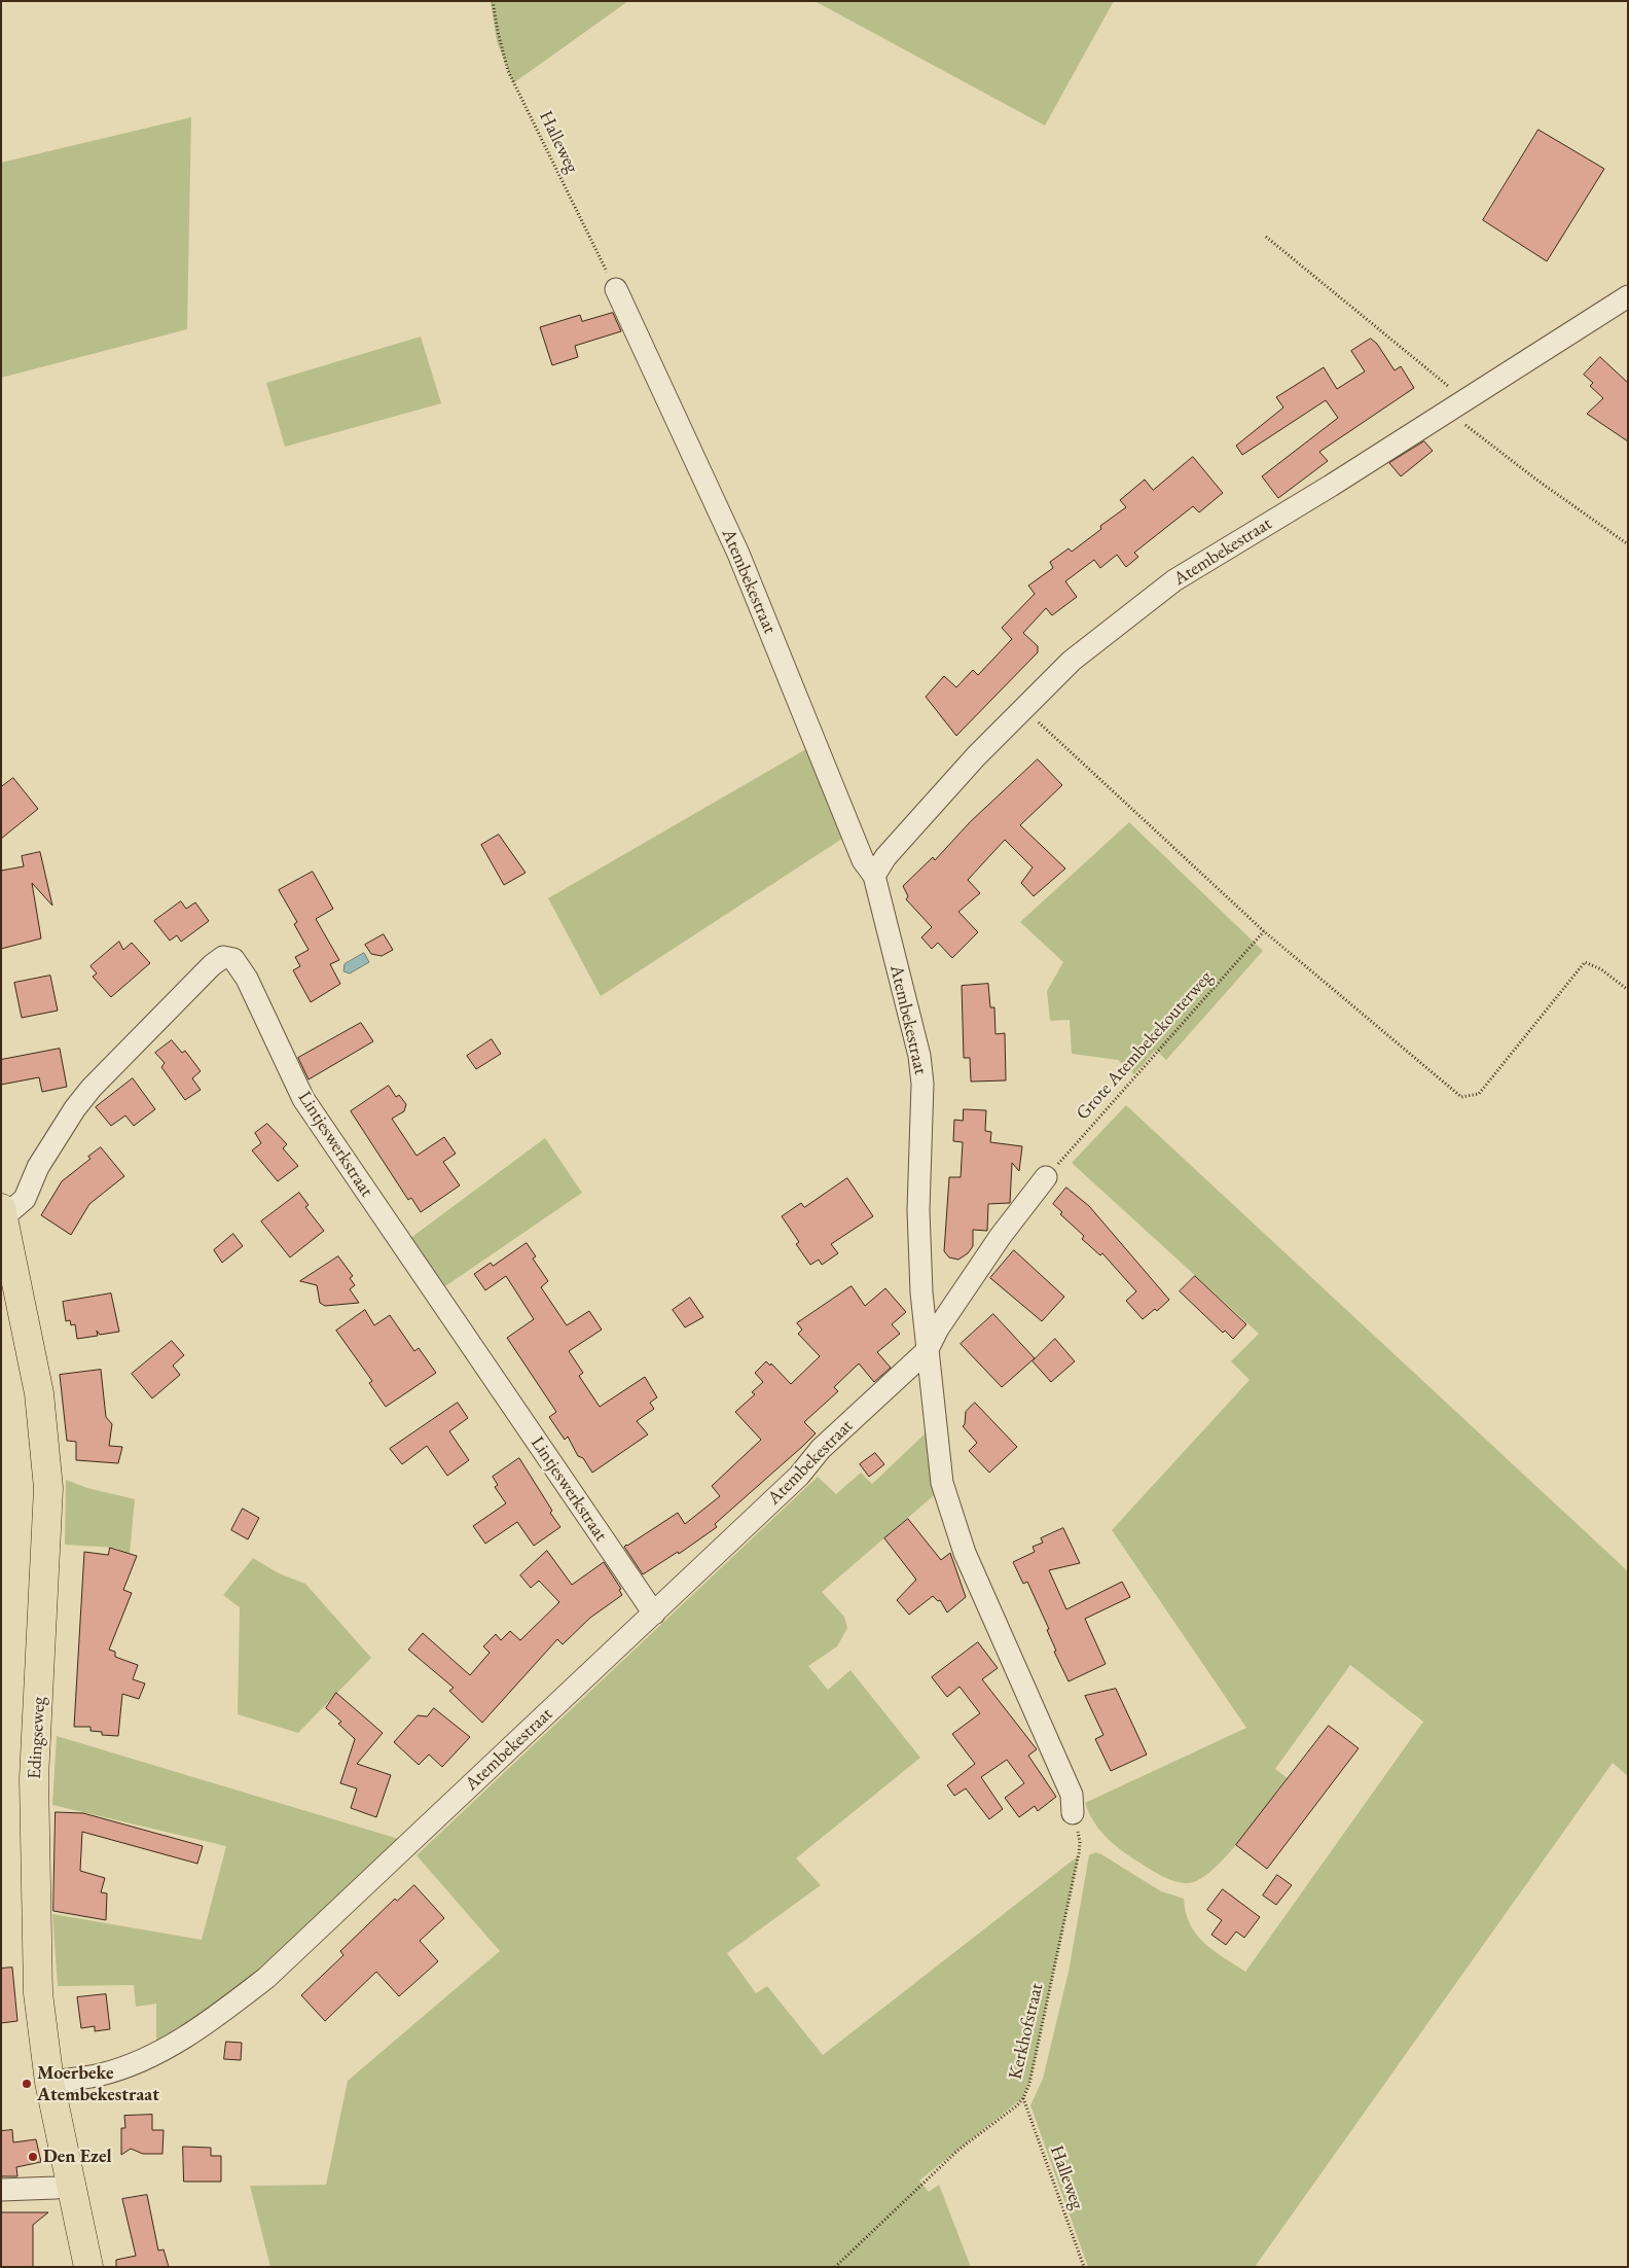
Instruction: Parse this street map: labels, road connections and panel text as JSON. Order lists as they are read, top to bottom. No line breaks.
{"streets":{"main road":["Edingseweg"],"street":["Atembekestraat","Lintjeswerkstraat"],"path":["Halleweg","Grote Atembekekouterweg","Kerkhofstraat"]},"crossings":[["Halleweg","Atembekestraat"],["Halleweg","Kerkhofstraat"],["Atembekestraat","Grote Atembekekouterweg"],["Atembekestraat","Lintjeswerkstraat"],["Atembekestraat","Edingseweg"],["Atembekestraat","Kerkhofstraat"],["Lintjeswerkstraat","Edingseweg"]],"places":["Moerbeke Atembekestraat","Den Ezel"]}
